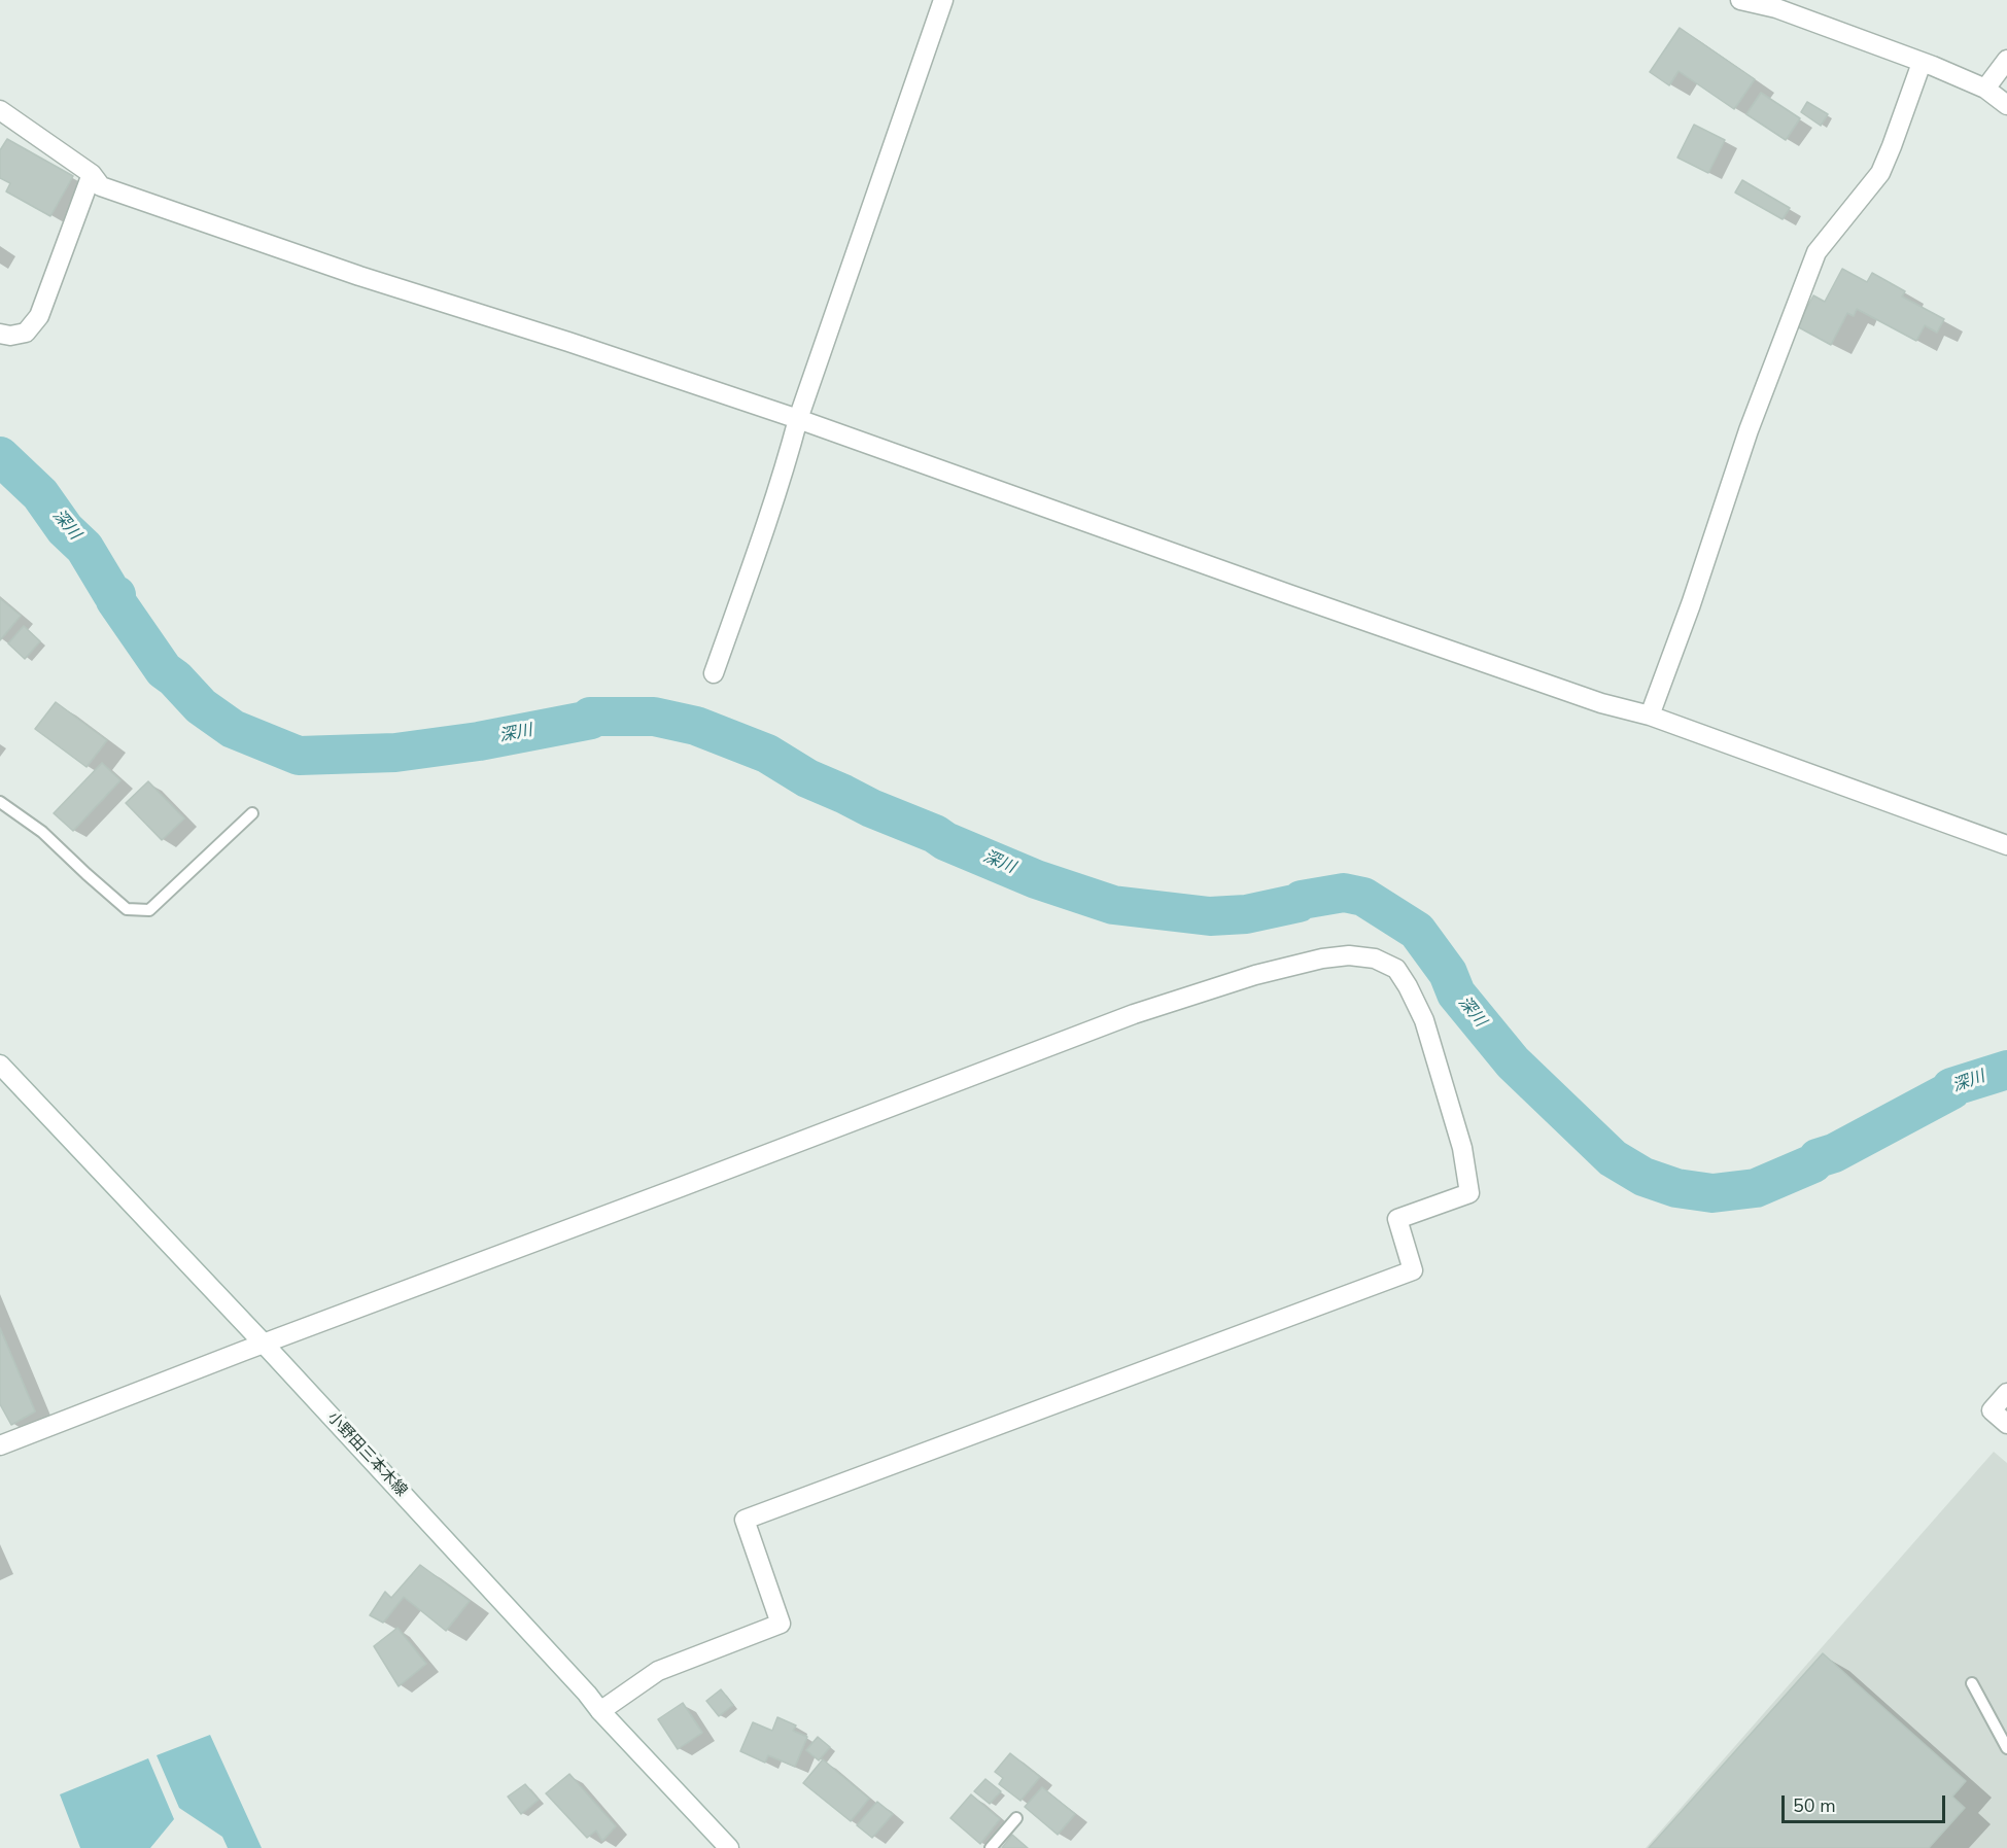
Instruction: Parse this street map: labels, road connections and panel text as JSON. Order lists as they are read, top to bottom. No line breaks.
{"streets":{"street":["小野田三本木線"]},"water":["深川"],"scale_bar":"50 m"}
